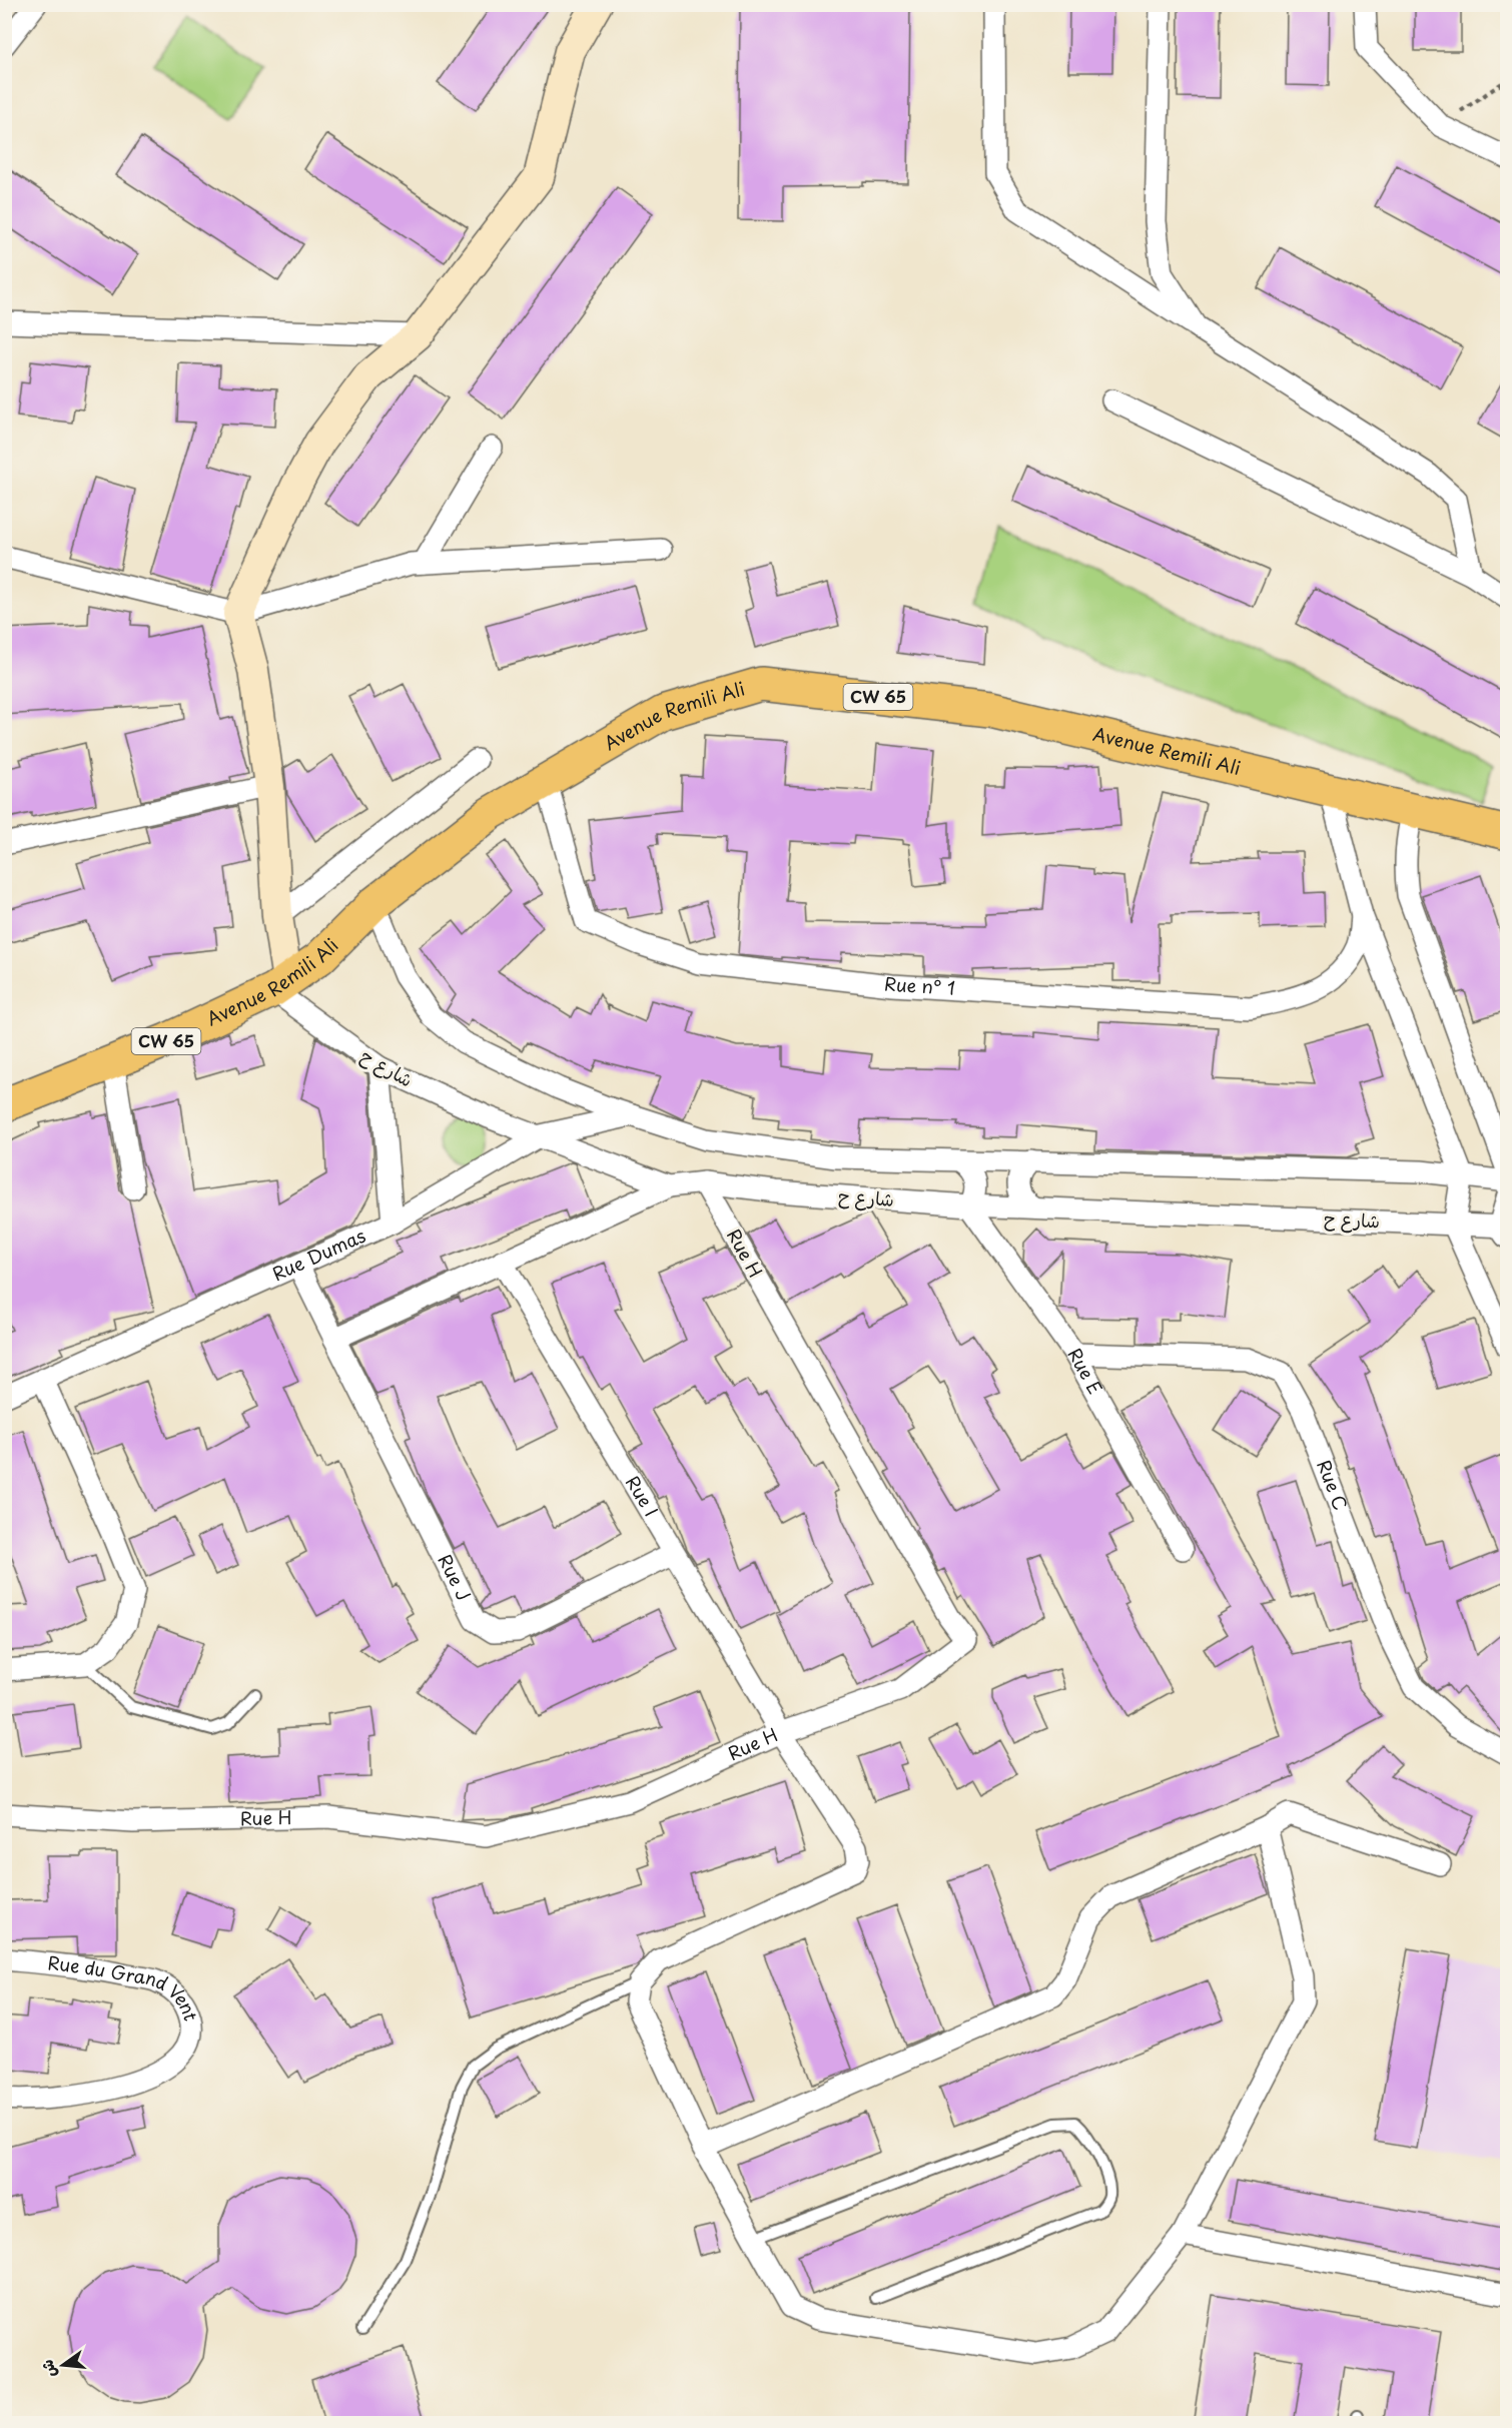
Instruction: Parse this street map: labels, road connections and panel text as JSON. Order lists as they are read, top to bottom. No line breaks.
{"streets":{"main road":["CW 65","Avenue Remili Ali"],"street":["Rue n° 1","شارع ح","Rue H","Rue Dumas","Rue E","Rue C","Rue I","Rue J","Rue du Grand Vent"]},"crossings":[["Avenue Remili Ali","Rue n° 1"],["Avenue Remili Ali","شارع ح"],["شارع ح","Rue H"],["شارع ح","Rue Dumas"],["شارع ح","Rue E"],["Rue H","Rue I"],["Rue Dumas","Rue J"],["Rue E","Rue C"],["Rue I","Rue J"]],"north":"left"}
